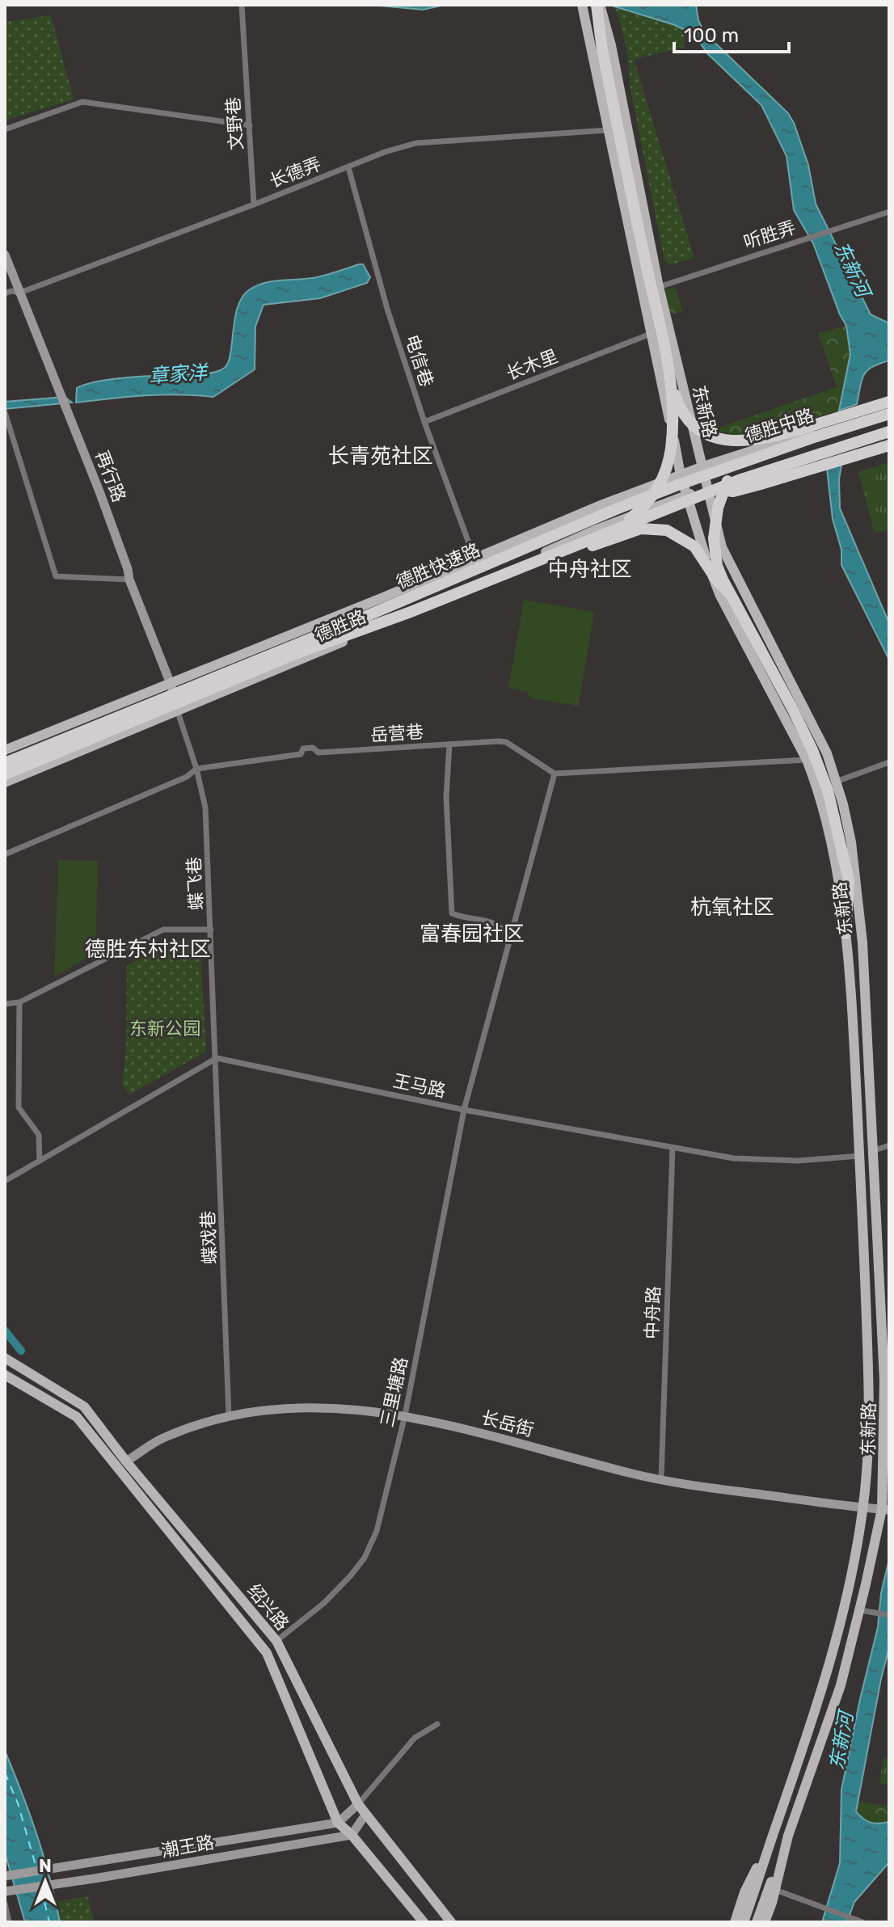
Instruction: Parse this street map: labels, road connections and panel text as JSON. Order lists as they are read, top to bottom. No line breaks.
{"streets":{"highway":["德胜快速路"],"main road":["东新路","德胜中路","德胜路","绍兴路"],"street":["文野巷","长德弄","听胜弄","电信巷","长木里","再行路","岳营巷","蝶飞巷","王马路","蝶戏巷","中舟路","三里塘路","长岳街","潮王路"]},"crossings":[["文野巷","长德弄"],["长德弄","电信巷"],["长德弄","东新路"],["长德弄","再行路"],["听胜弄","东新路"],["电信巷","长木里"],["电信巷","德胜路"],["长木里","东新路"],["东新路","德胜中路"],["东新路","德胜路"],["东新路","王马路"],["东新路","长岳街"],["德胜中路","德胜快速路"],["德胜中路","德胜路"],["再行路","德胜路"],["再行路","蝶飞巷"],["德胜路","蝶飞巷"],["岳营巷","蝶飞巷"],["岳营巷","三里塘路"],["蝶飞巷","王马路"],["蝶飞巷","蝶戏巷"],["王马路","蝶戏巷"],["王马路","中舟路"],["王马路","三里塘路"],["蝶戏巷","长岳街"],["中舟路","长岳街"],["三里塘路","长岳街"],["三里塘路","绍兴路"],["长岳街","绍兴路"],["绍兴路","潮王路"]],"districts":["长青苑社区","中舟社区","杭氧社区","富春园社区","德胜东村社区"],"water":["东新河","章家洋"],"parks":["东新公园"],"scale_bar":"100 m","north":"top"}
